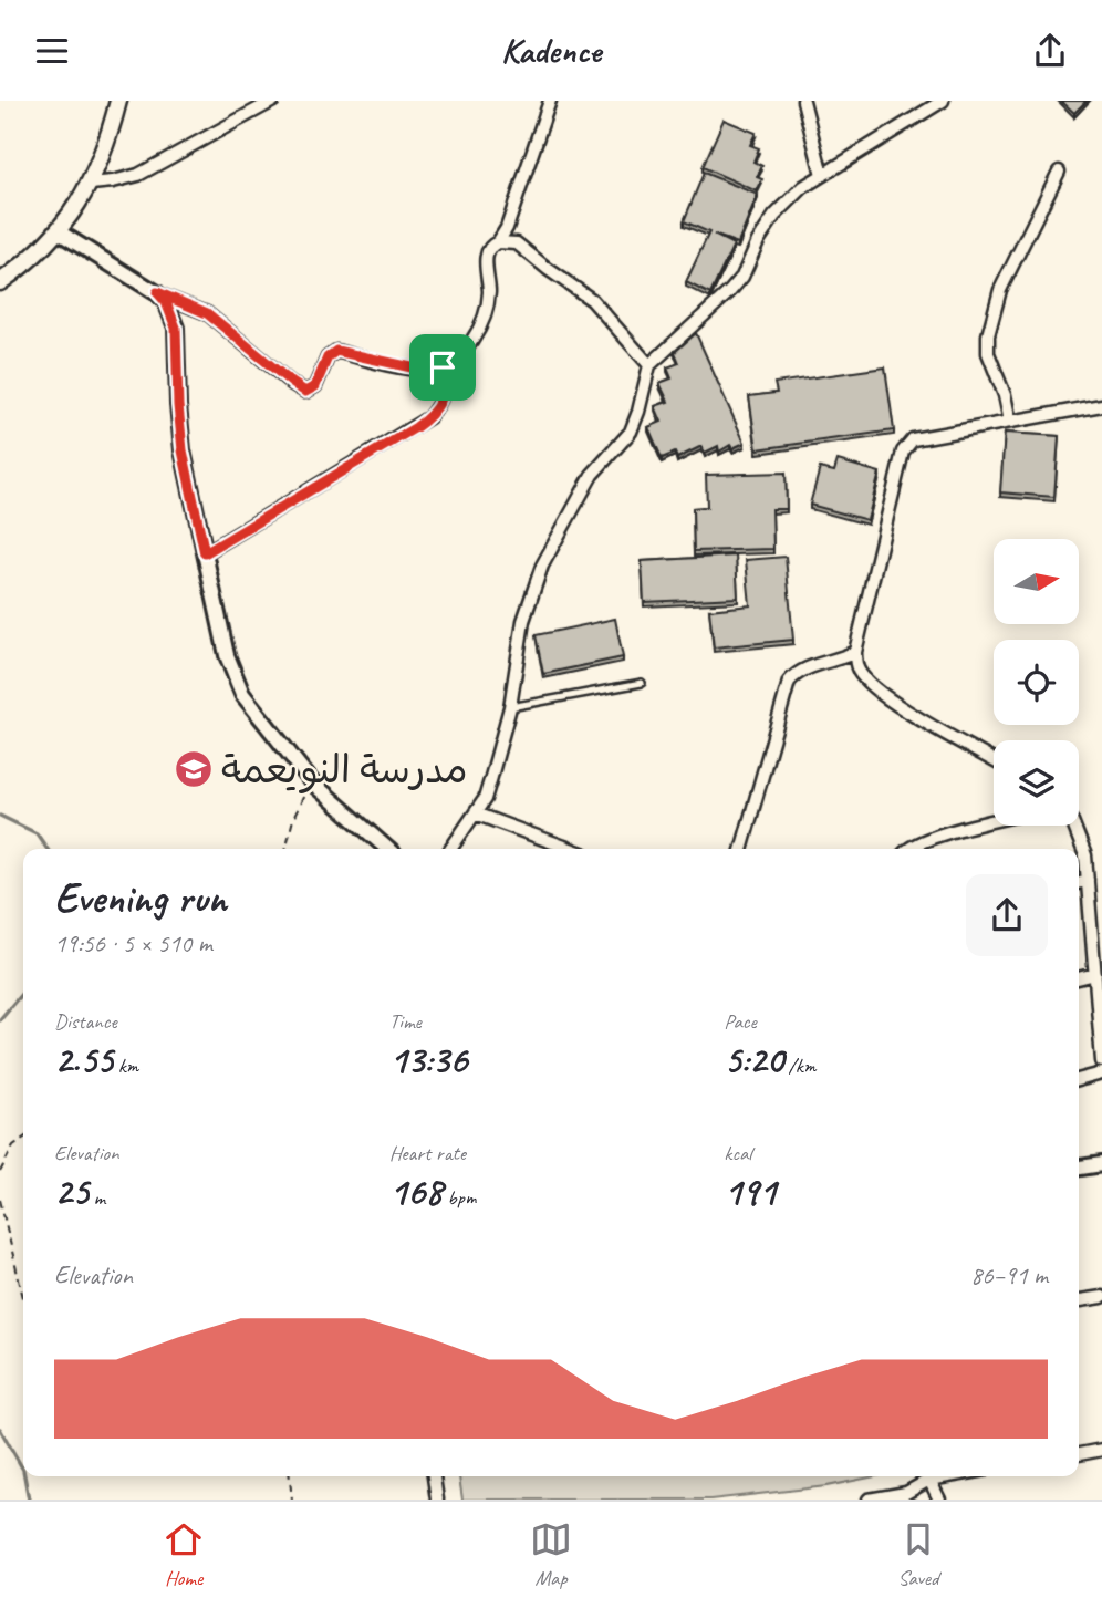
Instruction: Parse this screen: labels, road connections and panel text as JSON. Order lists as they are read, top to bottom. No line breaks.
{"places":{"school or university":["مدرسة النويعمة"]},"north":"right","page":{"header":"Kadence","heading":["Evening run","19:56 · 5 × 510 m"],"stats":[["Distance","2.55 km"],["Time","13:36"],["Pace","5:20 /km"],["Elevation","25 m"],["Heart rate","168 bpm"],["kcal","191"]],"chart":["Elevation","86–91 m"],"tabs":["Home","Map","Saved"]}}
